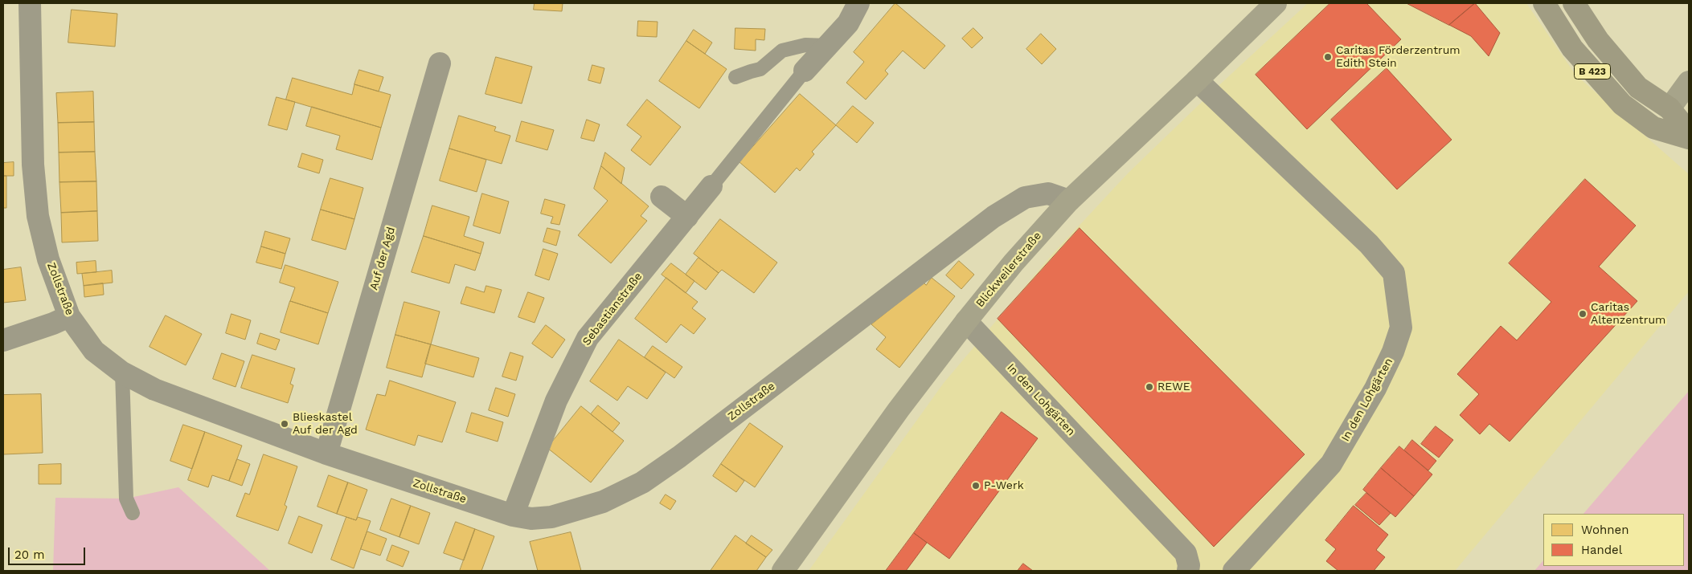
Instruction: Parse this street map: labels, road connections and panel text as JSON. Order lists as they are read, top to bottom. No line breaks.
{"streets":{"main road":["B 423"],"street":["Auf der Agd","Blickweilerstraße","Zollstraße","Sebastianstraße","In den Lohgärten"]},"crossings":[["Auf der Agd","Zollstraße"],["Blickweilerstraße","Zollstraße"],["Blickweilerstraße","In den Lohgärten"],["Zollstraße","Sebastianstraße"]],"places":["Caritas Förderzentrum Edith Stein","Caritas Altenzentrum","REWE","Blieskastel Auf der Agd","P-Werk"],"legend":["Wohnen","Handel"],"scale_bar":"20 m"}
